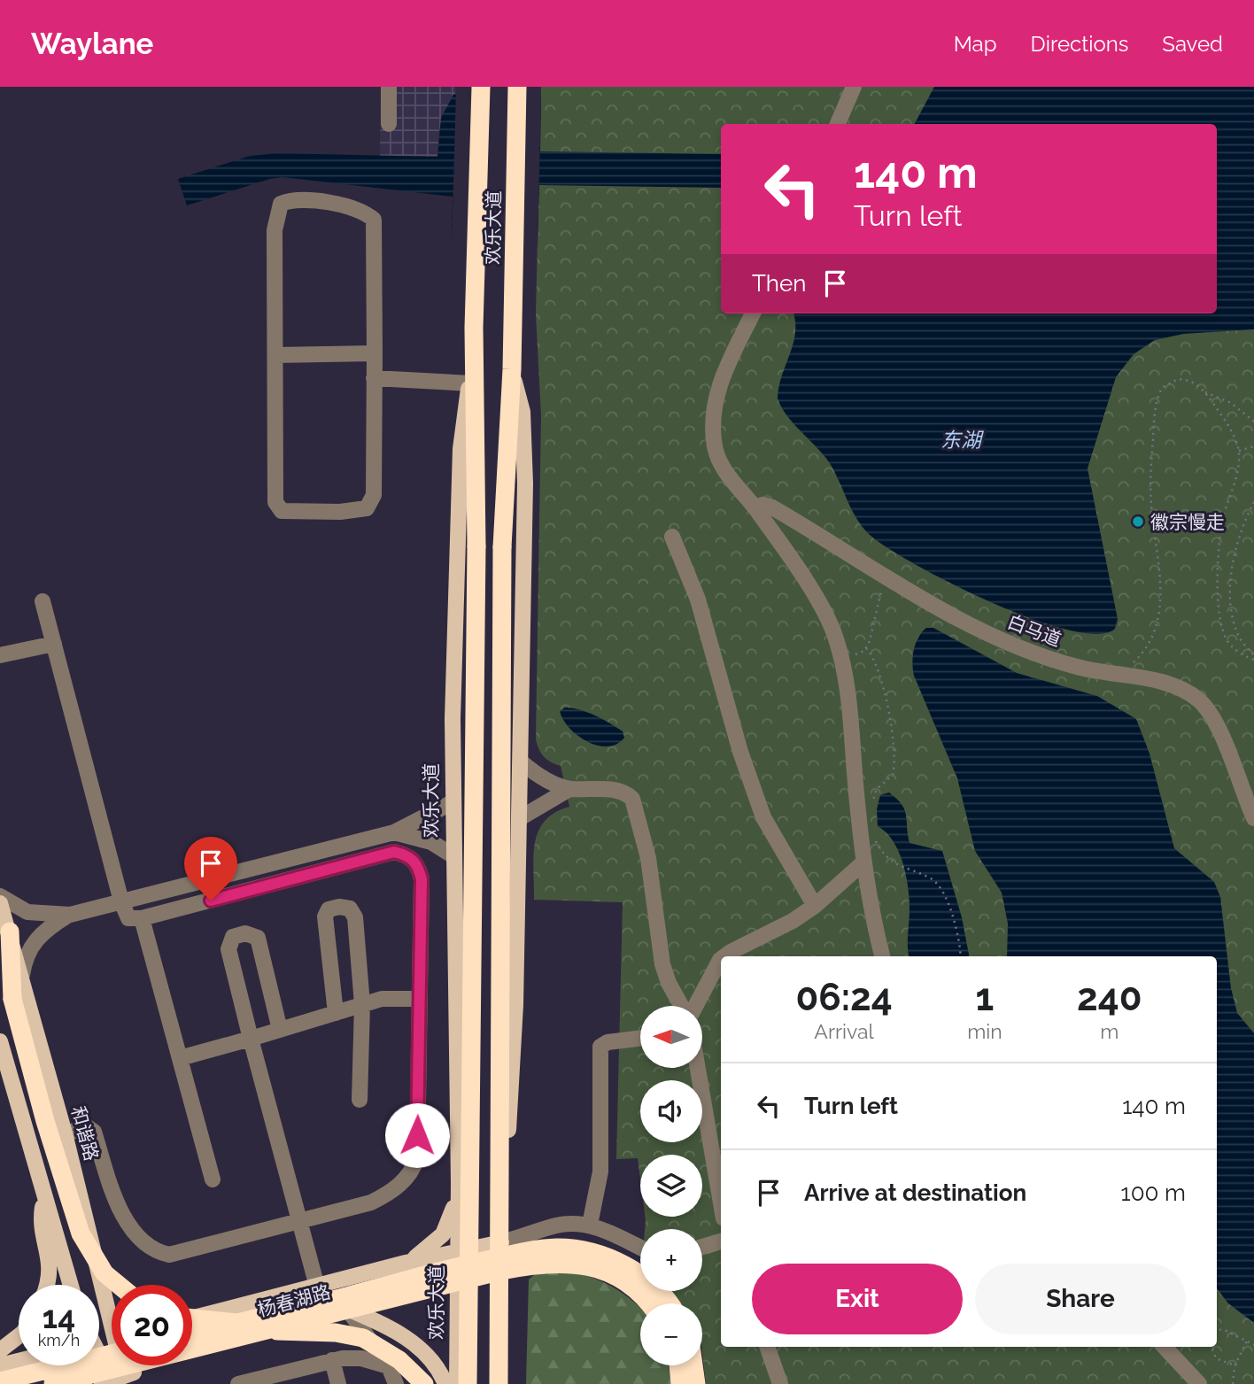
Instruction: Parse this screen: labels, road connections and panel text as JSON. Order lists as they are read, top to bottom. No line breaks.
{"streets":{"highway":["欢乐大道"],"main road":["和谐路","杨春湖路"],"street":["白马道"]},"crossings":[["欢乐大道","杨春湖路"],["和谐路","杨春湖路"]],"water":["东湖"],"places":["徽宗慢走"],"north":"left","page":{"header":"Waylane","nav":["Map","Directions","Saved"],"turn":["140 m","Turn left"],"then":"Then","eta":["06:24","Arrival","1","min","240","m"],"map_buttons":["+","−"],"list":[{"name":"Turn left","value":"140 m"},{"name":"Arrive at destination","value":"100 m"}],"buttons":["Exit","Share"],"speed":"14 km/h","limit":"20"}}
